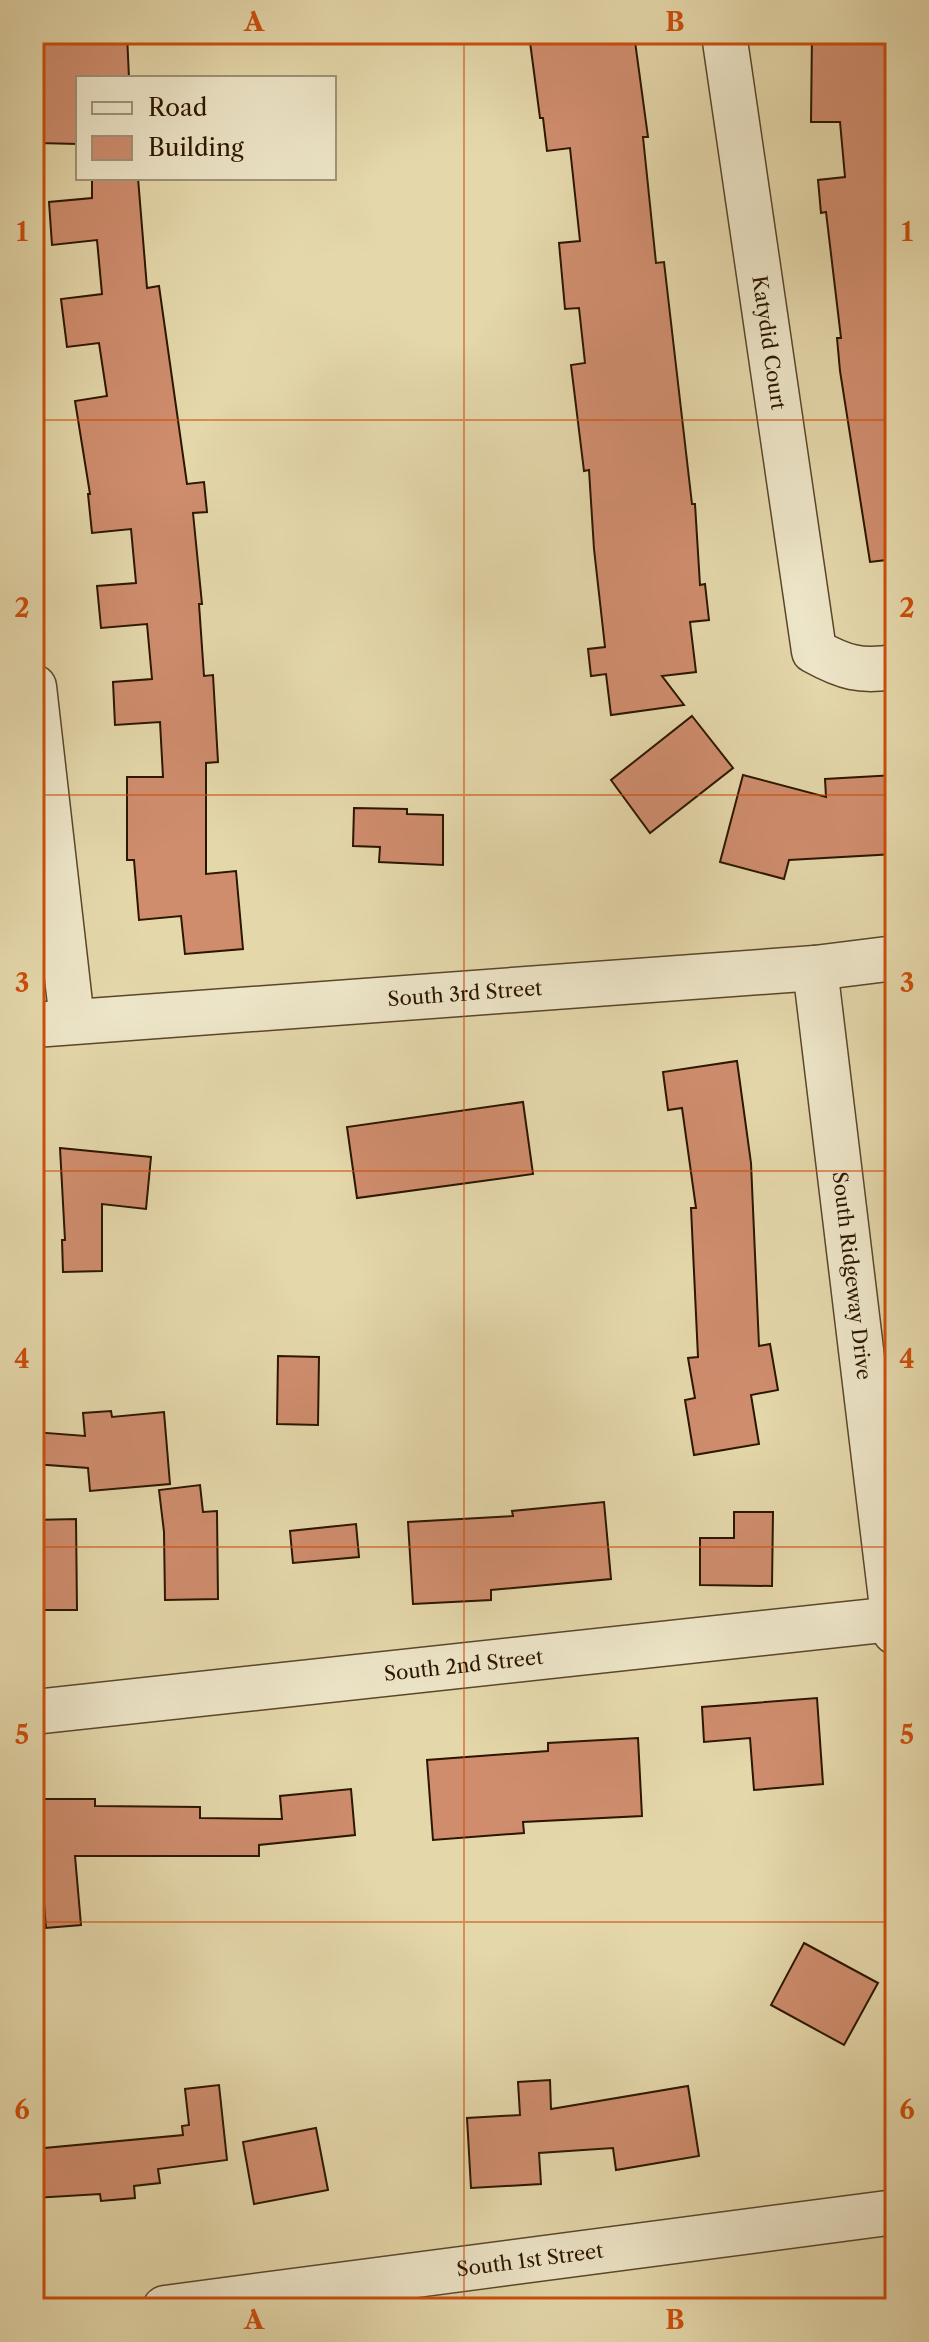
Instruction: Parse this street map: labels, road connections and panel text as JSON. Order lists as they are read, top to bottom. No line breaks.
{"streets":{"street":["Katydid Court","South 3rd Street","South Ridgeway Drive","South 2nd Street","South 1st Street"]},"crossings":[["South 3rd Street","South Ridgeway Drive"],["South Ridgeway Drive","South 2nd Street"]],"legend":["Road","Building"],"grid":{"columns":["A","B"],"rows":["1","2","3","4","5","6"]}}
